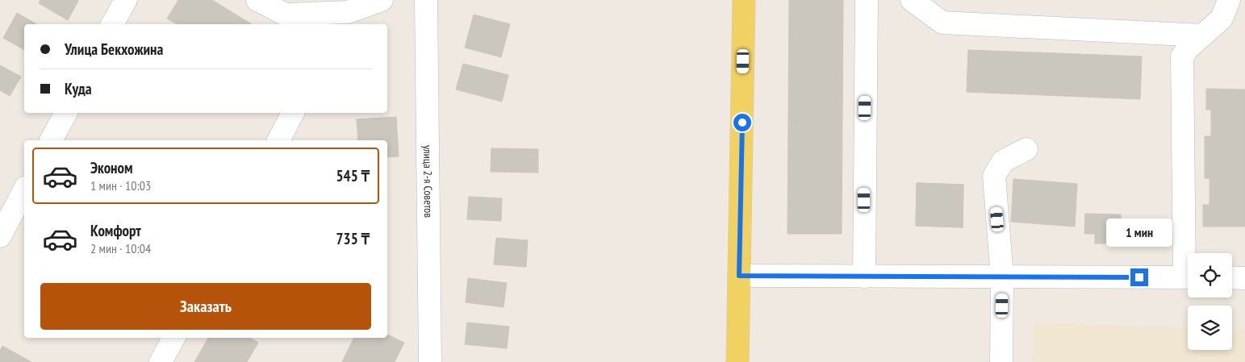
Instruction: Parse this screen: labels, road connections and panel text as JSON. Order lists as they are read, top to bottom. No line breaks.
{"streets":{"street":["улица 2-я Советов"]},"page":{"banner":["Улица Бекхожина","Куда"],"list":[{"name":"Эконом","note":"1 мин · 10:03","value":"545 ₸"},{"name":"Комфорт","note":"2 мин · 10:04","value":"735 ₸"}],"bubble":"1 мин","buttons":"Заказать"}}
